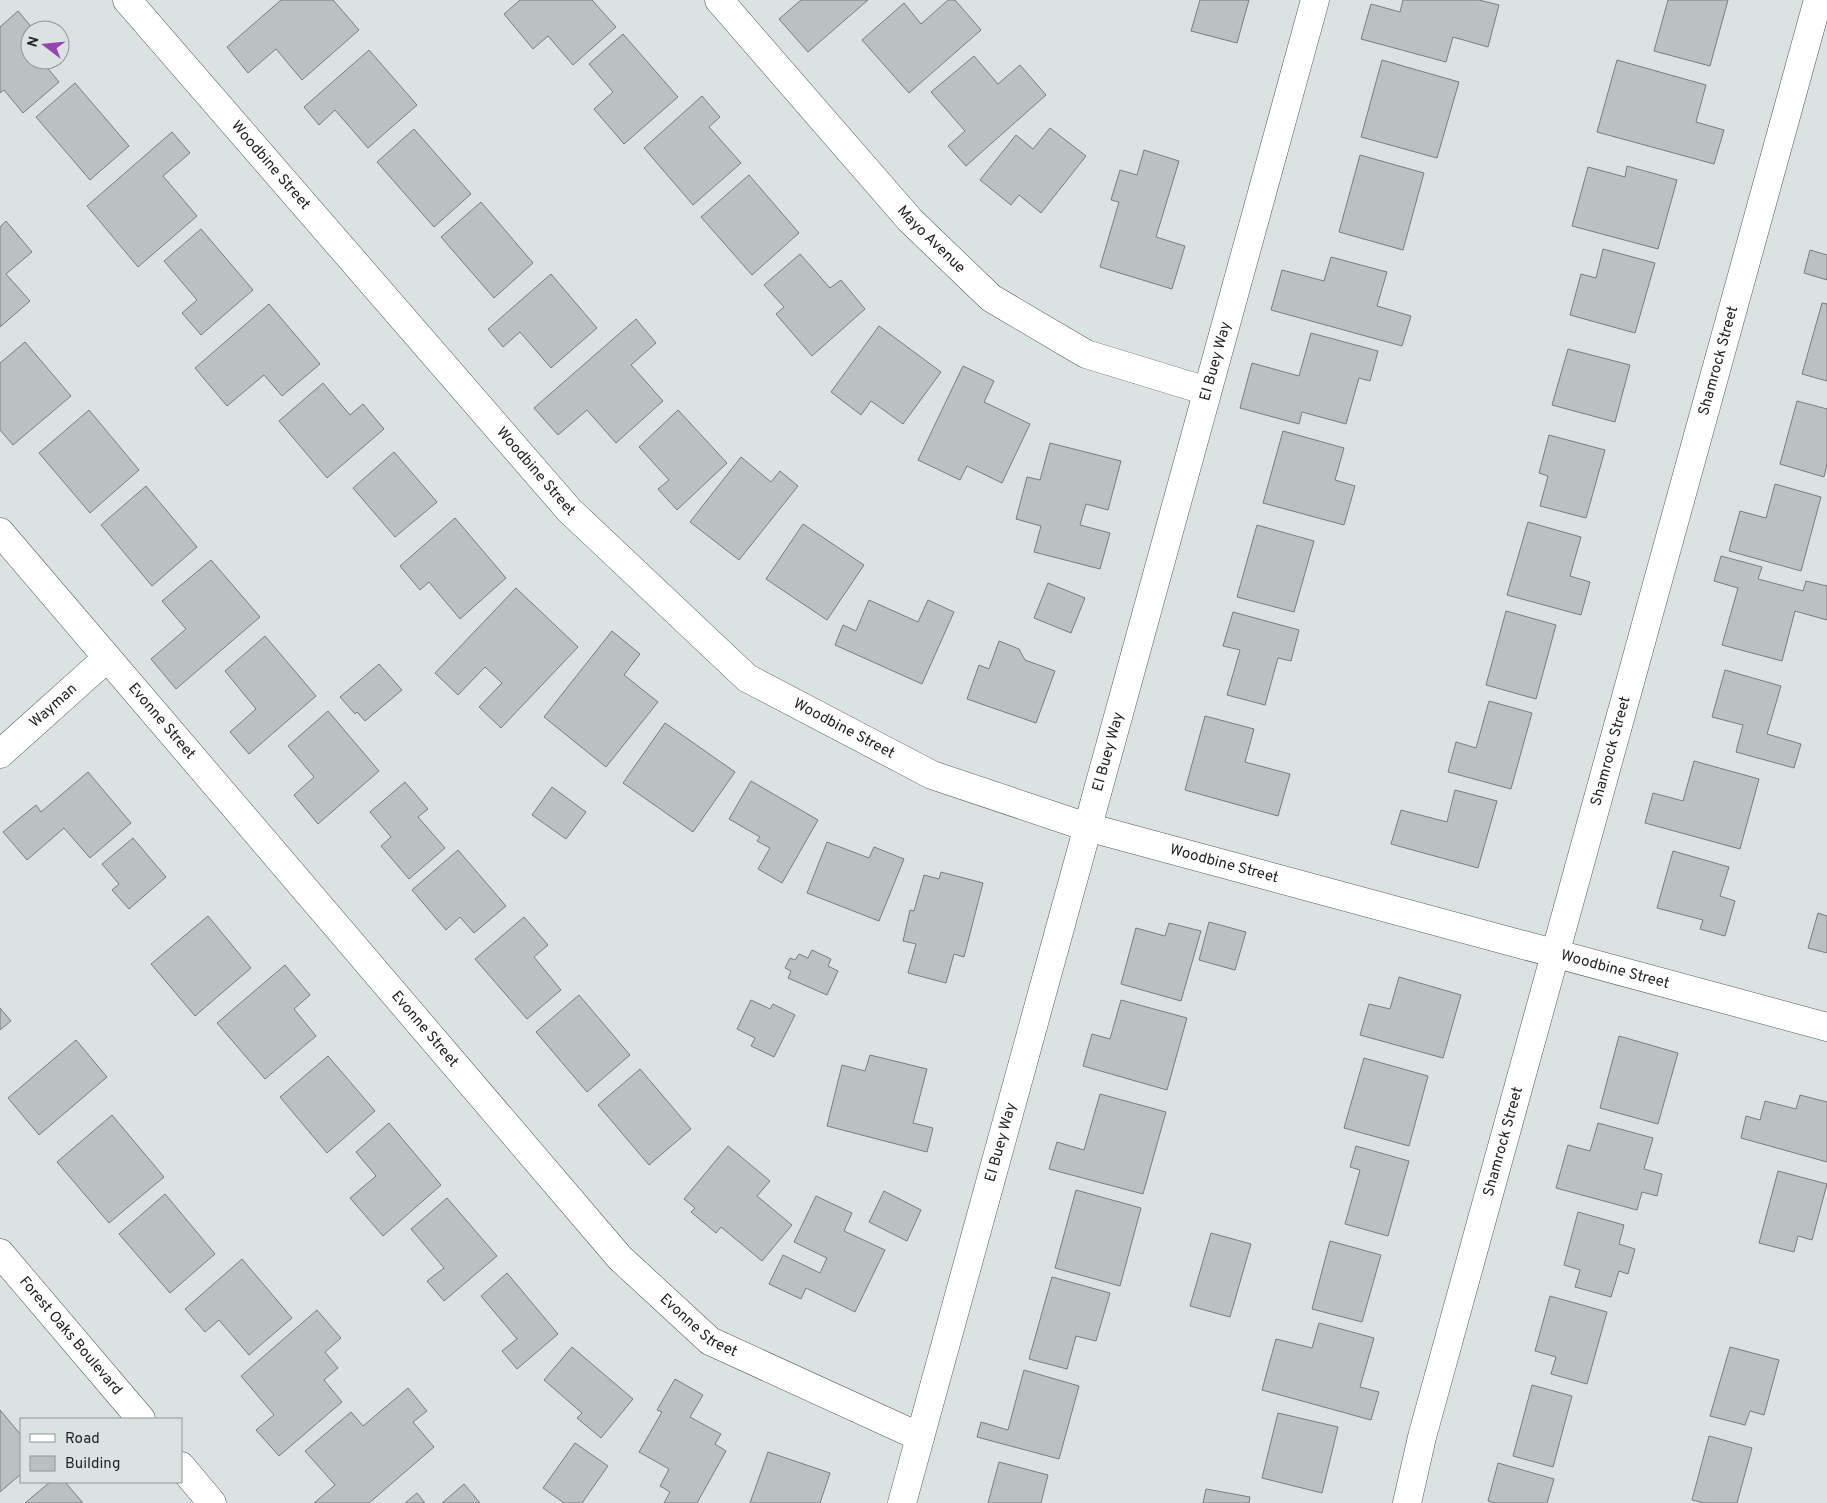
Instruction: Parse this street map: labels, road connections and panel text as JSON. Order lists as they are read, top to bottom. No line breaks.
{"streets":{"street":["Woodbine Street","Mayo Avenue","El Buey Way","Shamrock Street","Wayman","Evonne Street","Forest Oaks Boulevard"]},"crossings":[["Woodbine Street","El Buey Way"],["Woodbine Street","Shamrock Street"],["Mayo Avenue","El Buey Way"],["El Buey Way","Evonne Street"],["Wayman","Evonne Street"]],"legend":["Road","Building"],"north":"left"}
